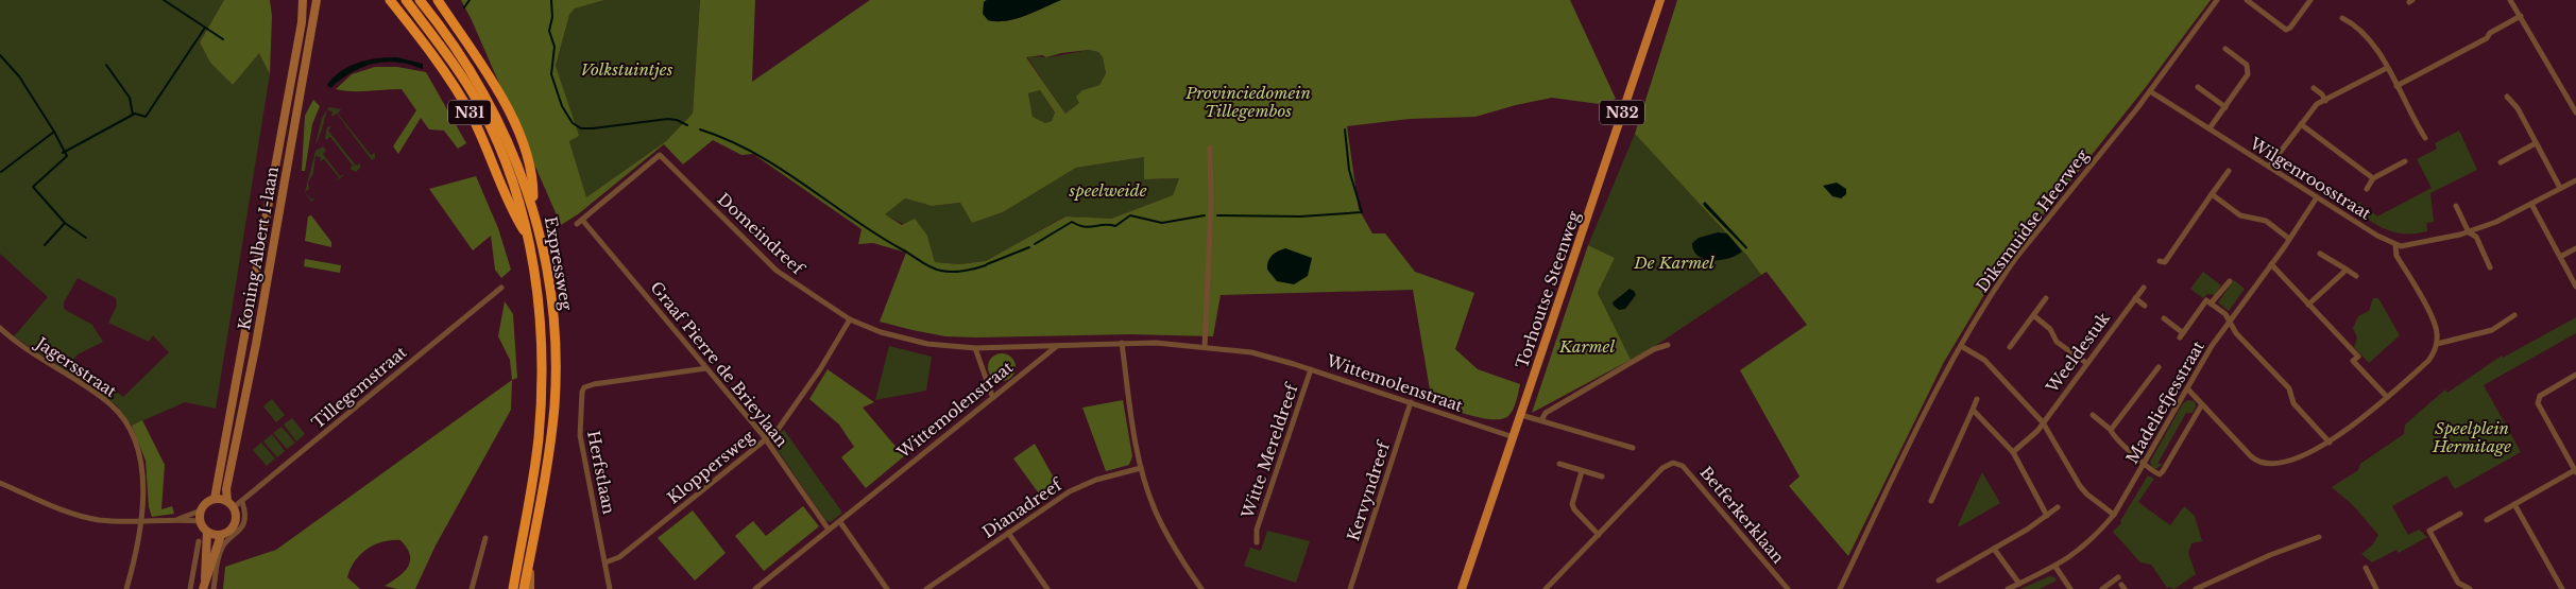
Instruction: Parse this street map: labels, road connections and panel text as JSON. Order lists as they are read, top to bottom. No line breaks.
{"streets":{"highway":["N31","Expressweg"],"main road":["N32","Koning Albert I-laan","Torhoutse Steenweg"],"street":["Wilgenroosstraat","Diksmuidse Heerweg","Domeindreef","Weeldestuk","Graaf Pierre de Brieylaan","Jagersstraat","Wittemolenstraat","Tillegemstraat","Madeliefjesstraat","Witte Mereldreef","Kloppersweg","Herfstlaan","Kervyndreef","Dianadreef","Betferkerklaan"]},"crossings":[["N31","Expressweg"],["Wilgenroosstraat","Diksmuidse Heerweg"],["Wilgenroosstraat","Madeliefjesstraat"],["Domeindreef","Graaf Pierre de Brieylaan"],["Domeindreef","Wittemolenstraat"],["Domeindreef","Kloppersweg"],["Koning Albert I-laan","Tillegemstraat"],["Torhoutse Steenweg","Wittemolenstraat"],["Graaf Pierre de Brieylaan","Wittemolenstraat"],["Graaf Pierre de Brieylaan","Kloppersweg"],["Graaf Pierre de Brieylaan","Herfstlaan"],["Wittemolenstraat","Witte Mereldreef"],["Wittemolenstraat","Kervyndreef"],["Kloppersweg","Herfstlaan"]],"parks":["Volkstuintjes","Provinciedomein Tillegembos","speelweide","De Karmel","Karmel","Speelplein Hermitage"]}
